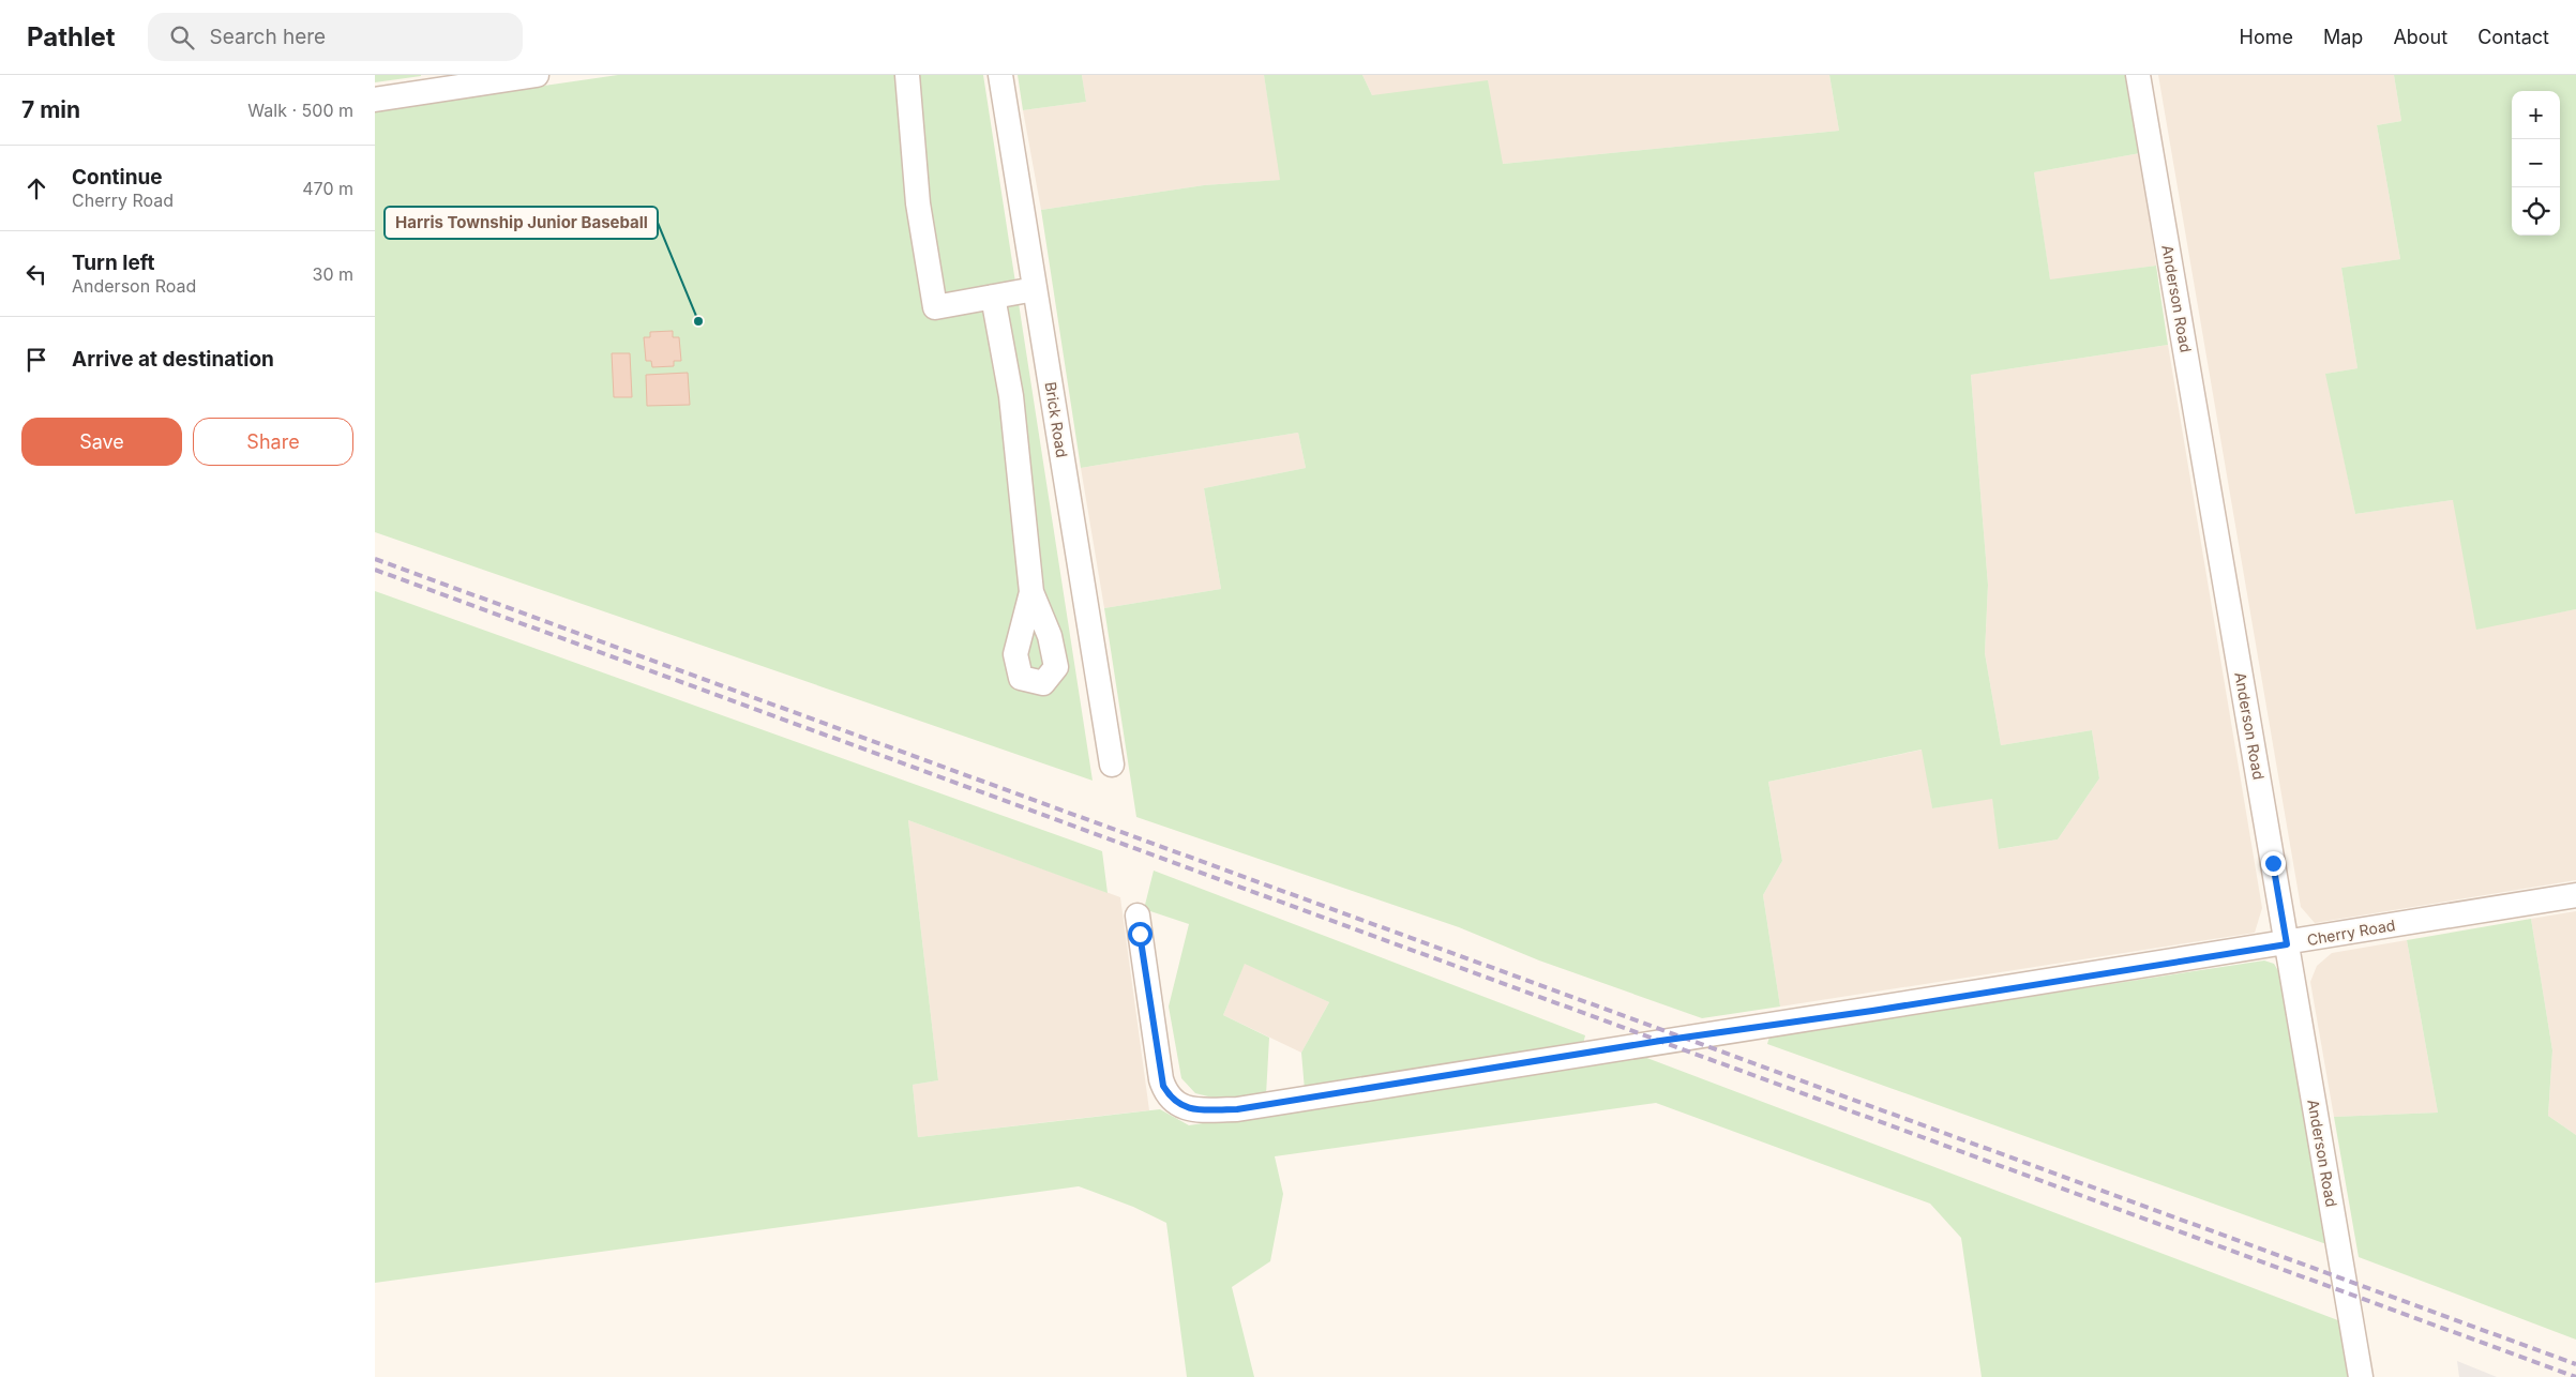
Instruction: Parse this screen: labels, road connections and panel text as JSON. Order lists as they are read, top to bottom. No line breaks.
{"streets":{"street":["Anderson Road","Brick Road","Cherry Road"]},"crossings":[["Anderson Road","Cherry Road"]],"places":["Harris Township Junior Baseball"],"page":{"header":"Pathlet","search":"Search here","nav":["Home","Map","About","Contact"],"heading":["7 min","Walk · 500 m"],"map_buttons":["+","−"],"list":[["Continue","Cherry Road","470 m"],["Turn left","Anderson Road","30 m"],"Arrive at destination"],"buttons":["Save","Share"]}}
